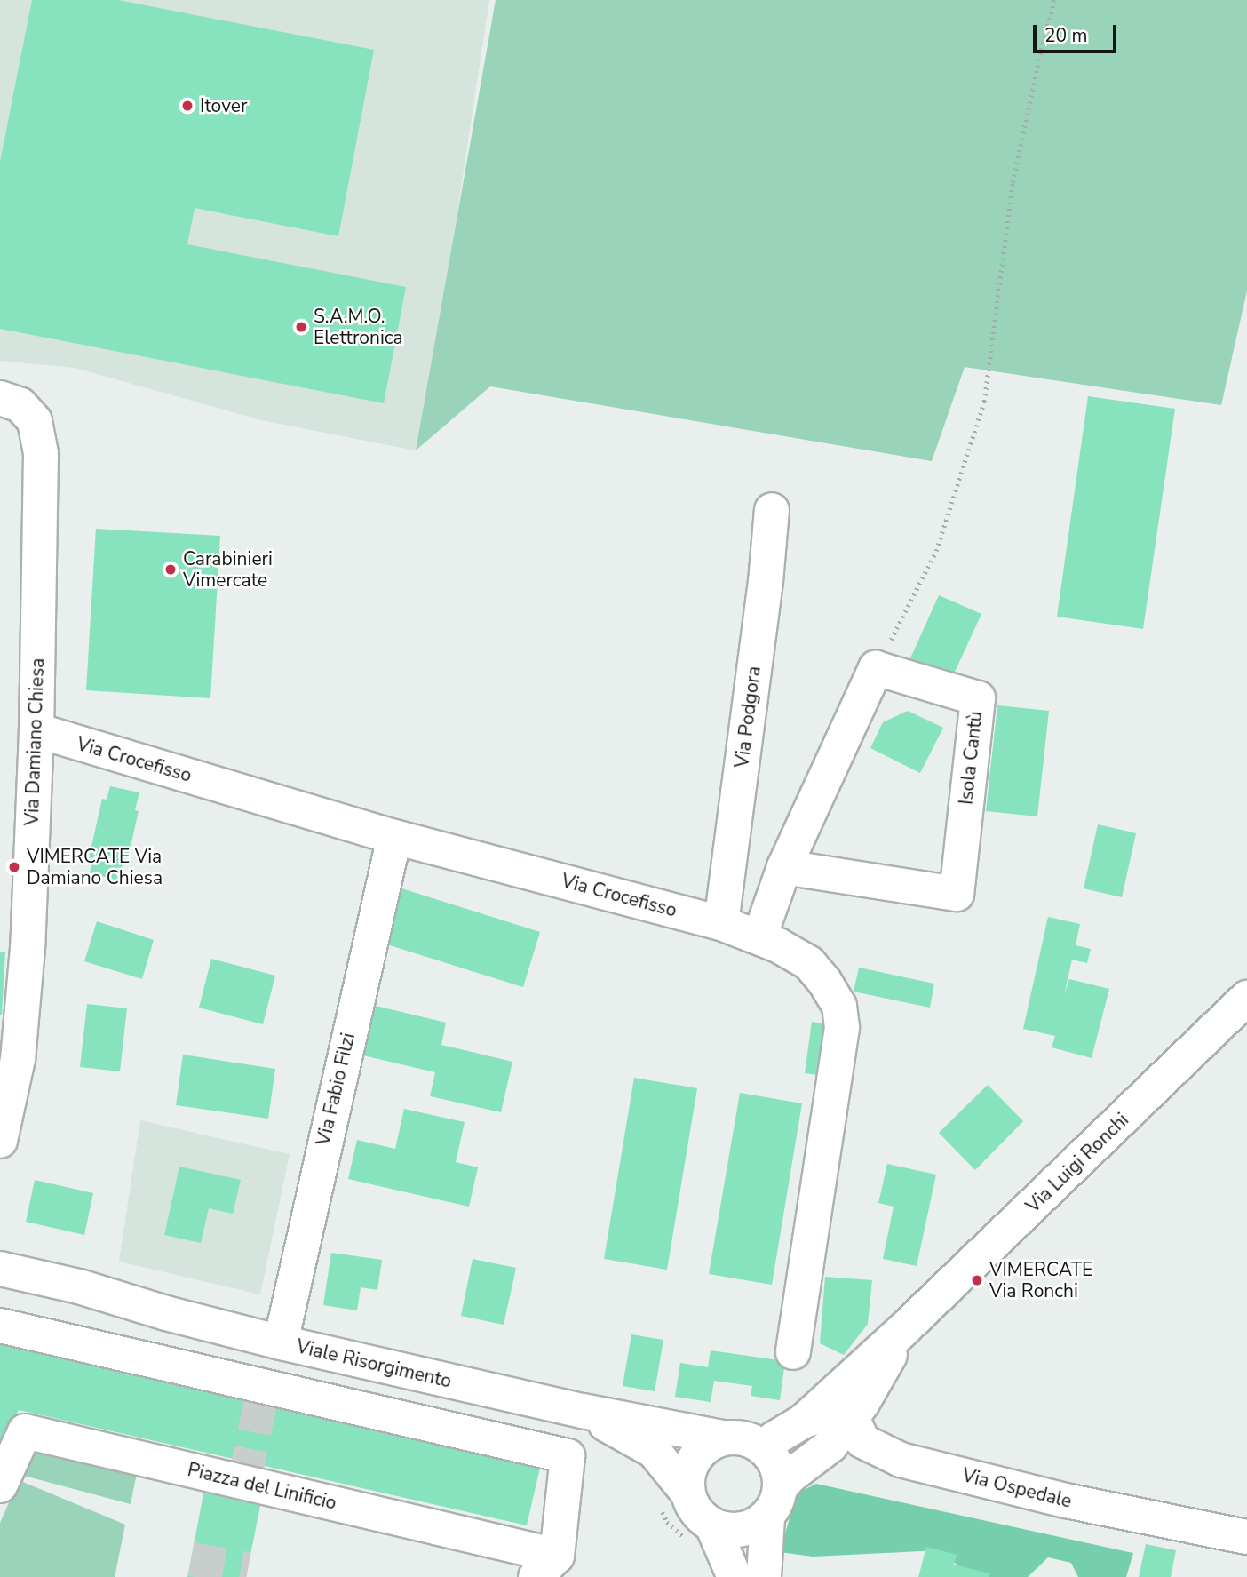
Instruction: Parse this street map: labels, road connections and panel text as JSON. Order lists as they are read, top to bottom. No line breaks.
{"streets":{"street":["Via Podgora","Via Damiano Chiesa","Isola Cantù","Via Crocefisso","Via Fabio Filzi","Via Luigi Ronchi","Viale Risorgimento","Piazza del Linificio","Via Ospedale"]},"crossings":[["Via Podgora","Via Crocefisso"],["Via Damiano Chiesa","Via Crocefisso"],["Via Crocefisso","Via Fabio Filzi"],["Via Fabio Filzi","Viale Risorgimento"],["Via Luigi Ronchi","Viale Risorgimento"],["Via Luigi Ronchi","Via Ospedale"]],"places":["Itover","S.A.M.O. Elettronica","Carabinieri Vimercate","VIMERCATE Via Damiano Chiesa","VIMERCATE Via Ronchi"],"scale_bar":"20 m"}
